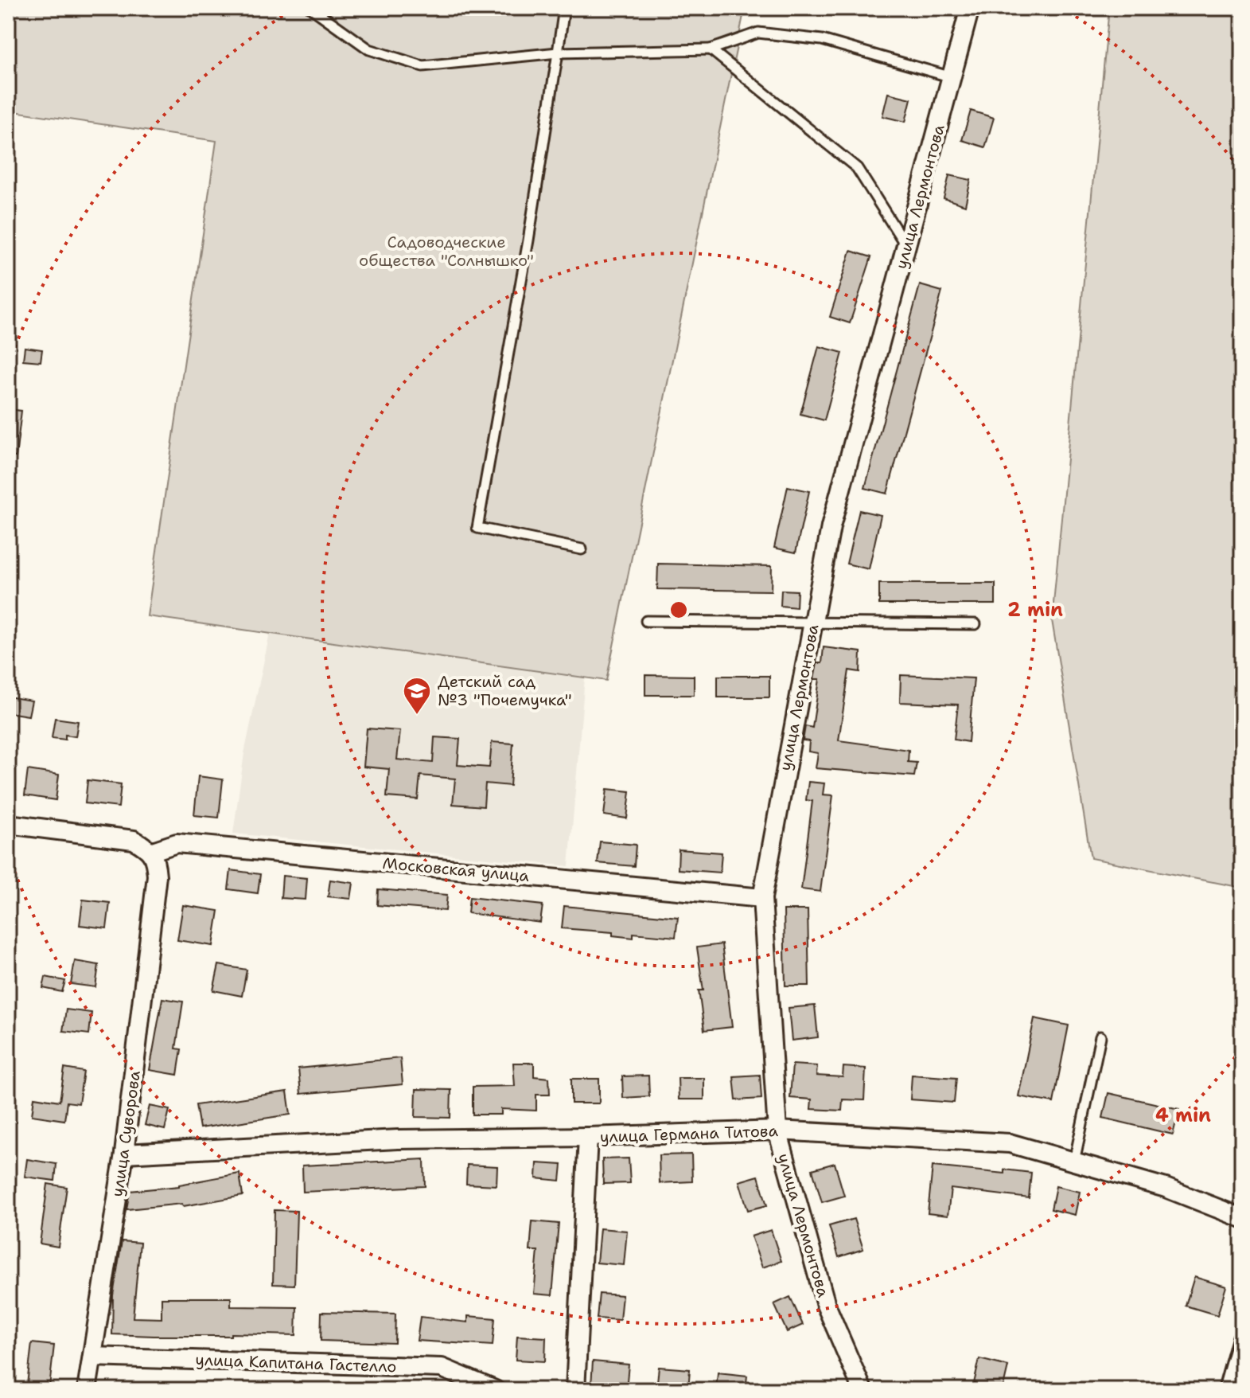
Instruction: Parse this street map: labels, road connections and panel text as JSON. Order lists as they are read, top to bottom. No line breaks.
{"streets":{"street":["улица Лермонтова","Московская улица","улица Суворова","улица Германа Титова","улица Капитана Гастелло"]},"crossings":[["улица Лермонтова","Московская улица"],["улица Лермонтова","улица Германа Титова"],["Московская улица","улица Суворова"],["улица Суворова","улица Германа Титова"],["улица Суворова","улица Капитана Гастелло"]],"parks":["Садоводческие общества \"Солнышко\""],"places":{"school or university":["Детский сад №3 \"Почемучка\""]},"rings":["2 min","4 min"]}
